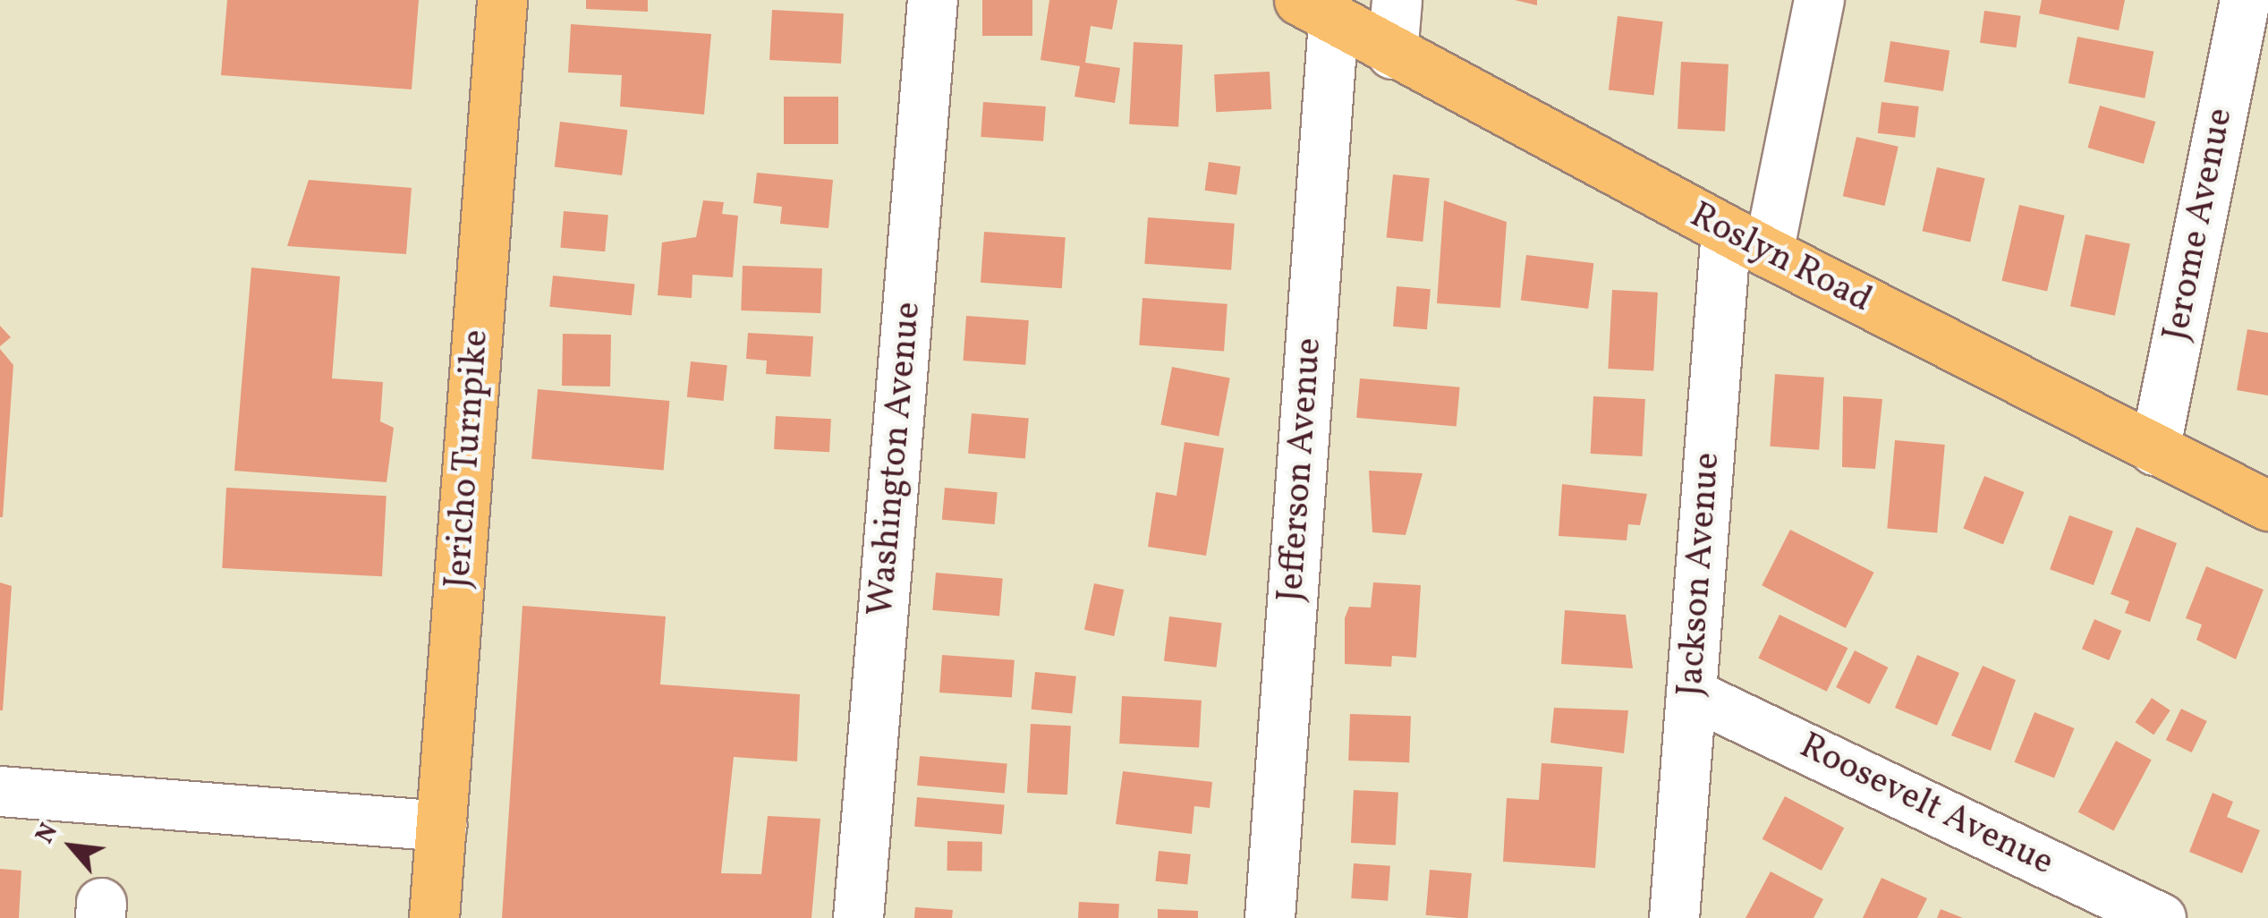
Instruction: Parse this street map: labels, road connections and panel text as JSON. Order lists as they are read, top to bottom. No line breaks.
{"streets":{"main road":["Roslyn Road","Jericho Turnpike"],"street":["Jerome Avenue","Washington Avenue","Jefferson Avenue","Jackson Avenue","Roosevelt Avenue"]},"crossings":[["Jerome Avenue","Roslyn Road"],["Roslyn Road","Jefferson Avenue"],["Roslyn Road","Jackson Avenue"],["Jackson Avenue","Roosevelt Avenue"]],"north":"top left"}
